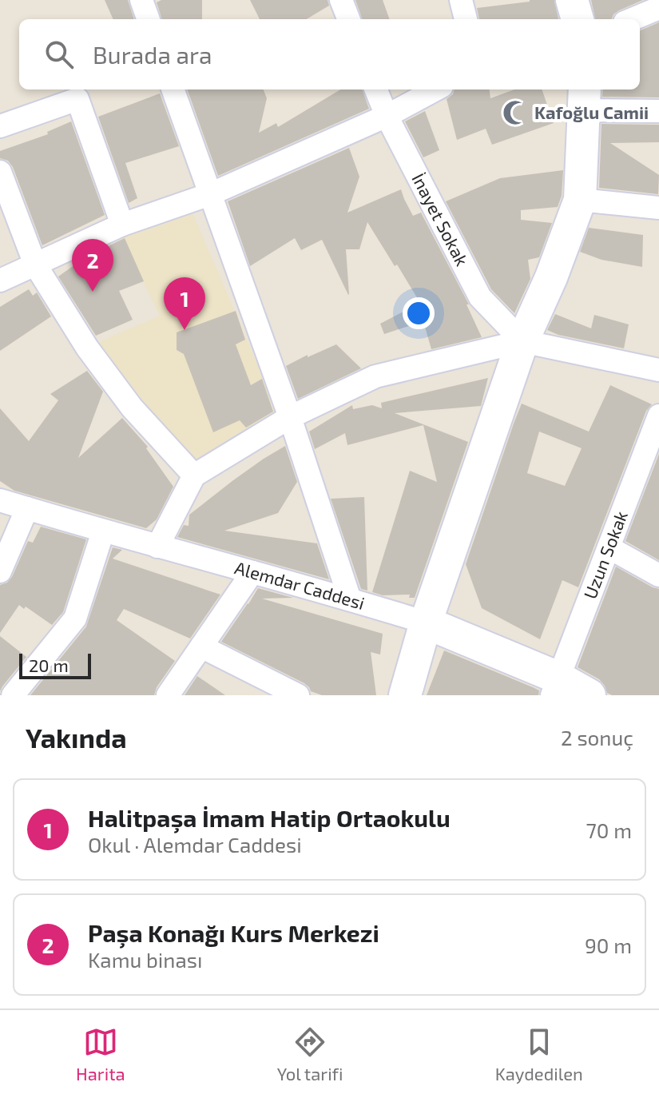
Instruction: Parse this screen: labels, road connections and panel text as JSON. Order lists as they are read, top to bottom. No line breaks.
{"streets":{"street":["İnayet Sokak","Uzun Sokak","Alemdar Caddesi"]},"crossings":[["Uzun Sokak","Alemdar Caddesi"]],"places":{"mosque":["Kafoğlu Camii"]},"scale_bar":"20 m","page":{"search":"Burada ara","pins":["2","1"],"scale":"20 m","heading":["Yakında","2 sonuç"],"list":[{"mark":"1","name":"Halitpaşa İmam Hatip Ortaokulu","note":"Okul · Alemdar Caddesi","value":"70 m"},{"mark":"2","name":"Paşa Konağı Kurs Merkezi","note":"Kamu binası","value":"90 m"}],"nav":["Harita","Yol tarifi","Kaydedilen"]}}
